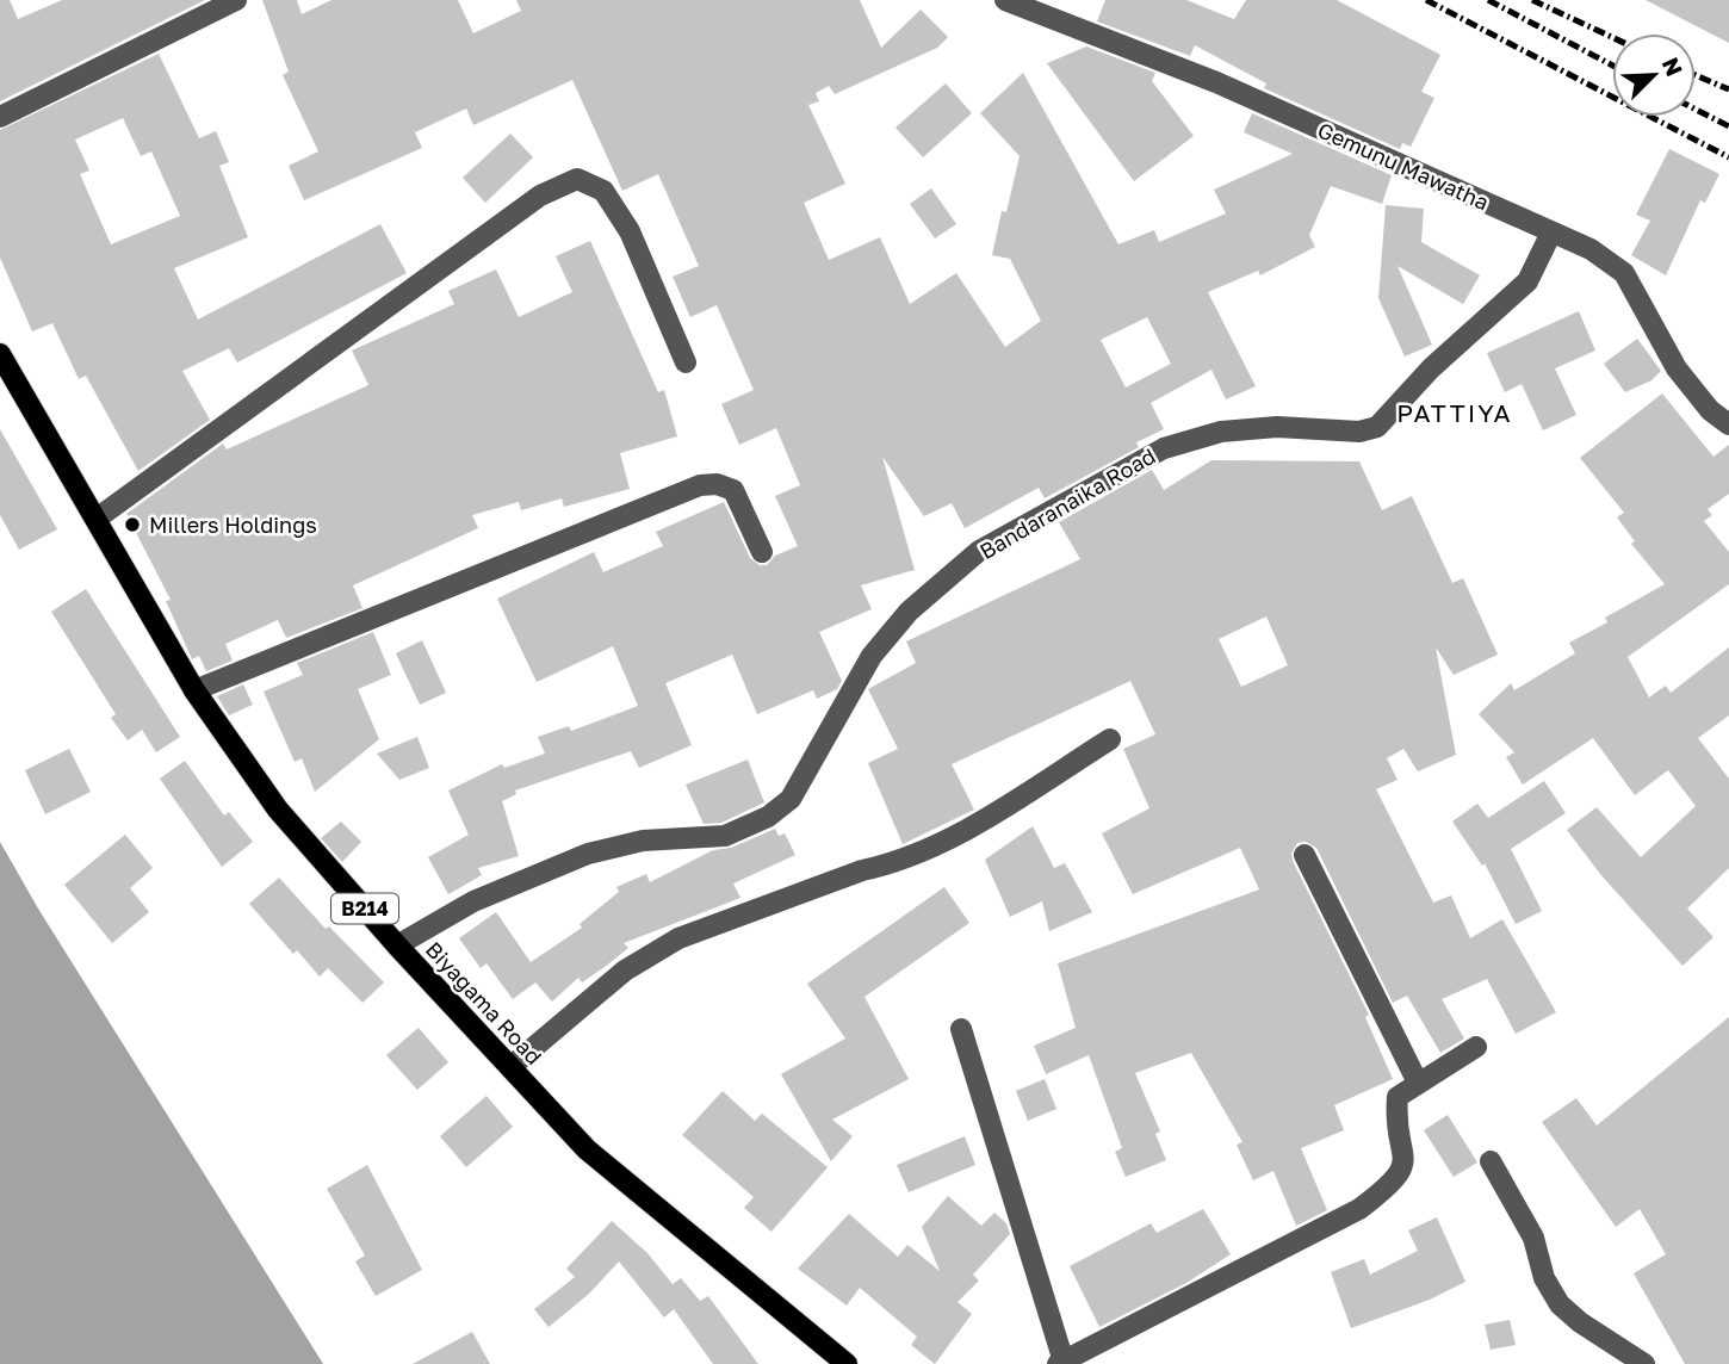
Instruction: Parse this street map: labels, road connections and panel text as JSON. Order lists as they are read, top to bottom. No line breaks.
{"streets":{"main road":["B214","Biyagama Road"],"street":["Gemunu Mawatha","Bandaranaika Road"]},"crossings":[["Gemunu Mawatha","Bandaranaika Road"],["Bandaranaika Road","Biyagama Road"]],"districts":["PATTIYA"],"places":["Millers Holdings"],"north":"top right"}
